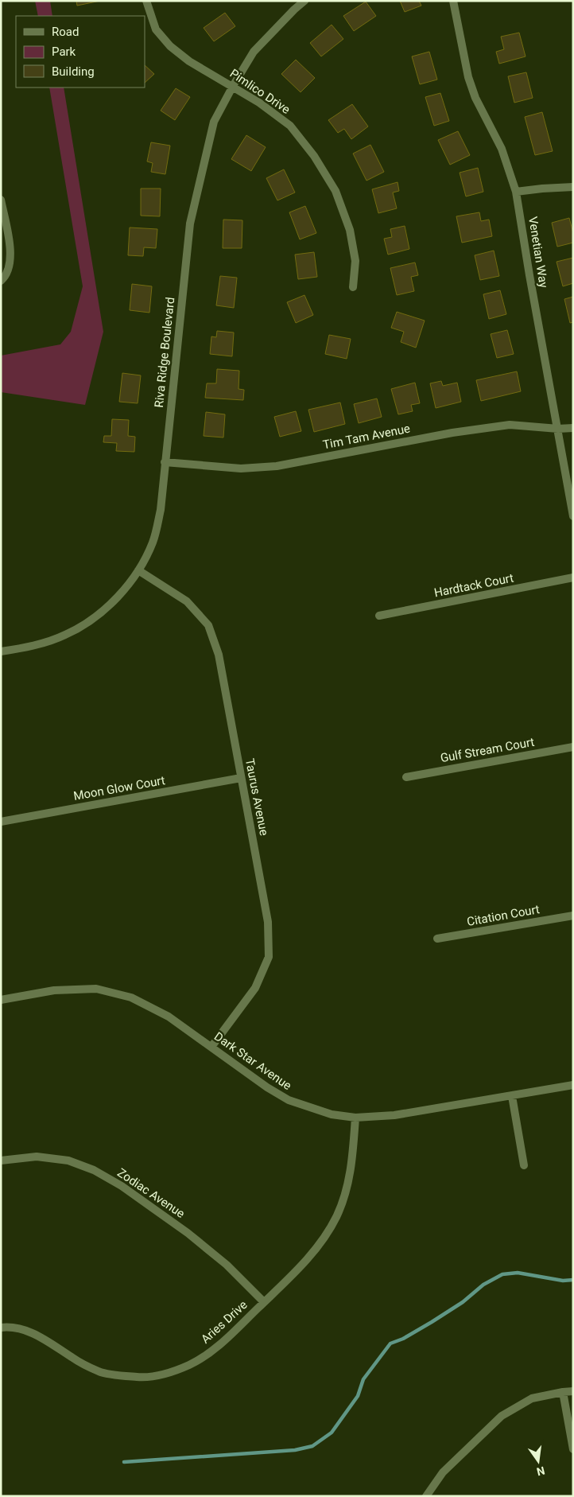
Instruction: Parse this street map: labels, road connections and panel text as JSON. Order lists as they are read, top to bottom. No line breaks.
{"streets":{"street":["Pimlico Drive","Venetian Way","Riva Ridge Boulevard","Tim Tam Avenue","Hardtack Court","Gulf Stream Court","Moon Glow Court","Taurus Avenue","Citation Court","Dark Star Avenue","Zodiac Avenue","Aries Drive"]},"crossings":[["Pimlico Drive","Riva Ridge Boulevard"],["Venetian Way","Tim Tam Avenue"],["Riva Ridge Boulevard","Tim Tam Avenue"],["Riva Ridge Boulevard","Taurus Avenue"],["Moon Glow Court","Taurus Avenue"],["Taurus Avenue","Dark Star Avenue"],["Dark Star Avenue","Aries Drive"],["Zodiac Avenue","Aries Drive"]],"legend":["Road","Park","Building"],"north":"bottom"}
